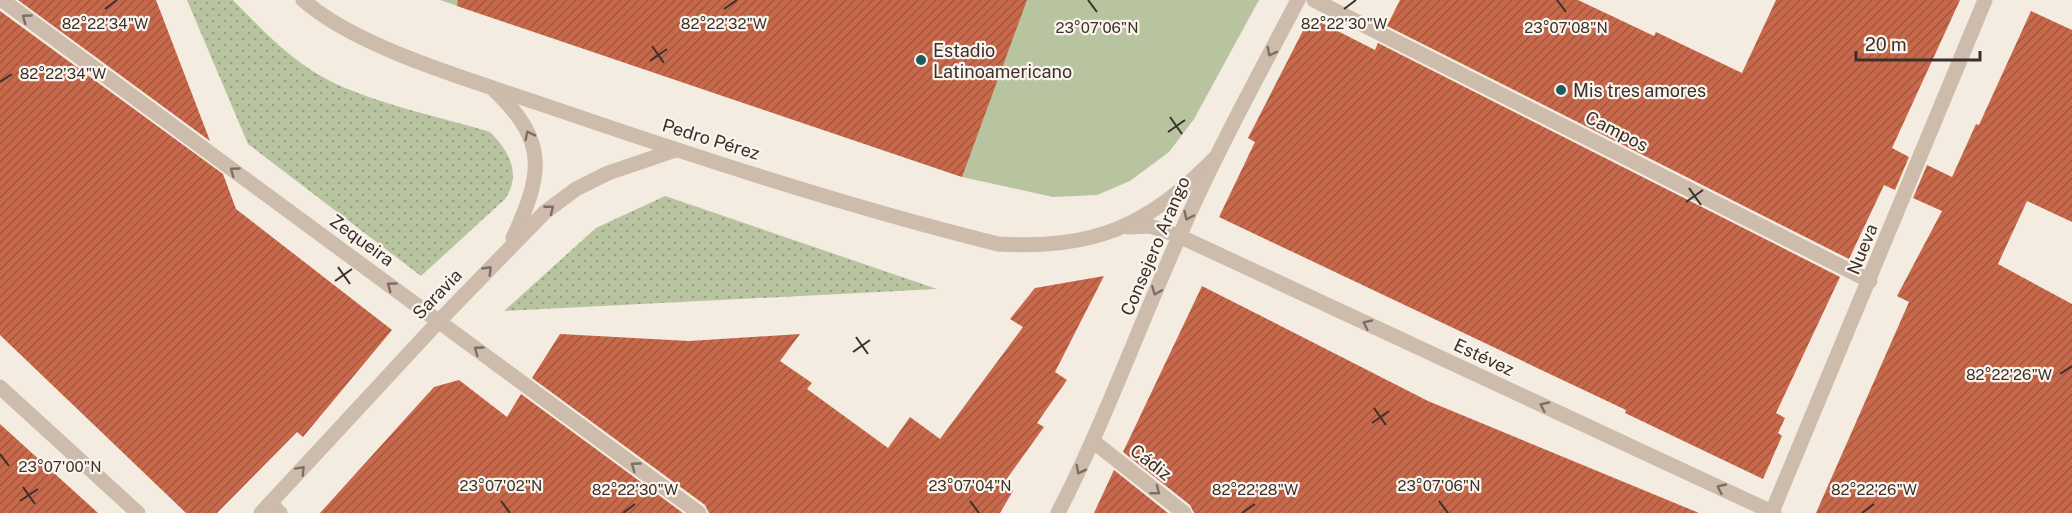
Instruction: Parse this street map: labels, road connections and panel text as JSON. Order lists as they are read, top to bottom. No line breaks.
{"streets":{"street":["Campos","Pedro Pérez","Zequeira","Consejero Arango","Nueva","Saravia","Estévez","Cádiz"]},"crossings":[["Campos","Nueva"],["Pedro Pérez","Consejero Arango"],["Pedro Pérez","Saravia"],["Pedro Pérez","Estévez"],["Zequeira","Saravia"],["Consejero Arango","Estévez"],["Consejero Arango","Cádiz"],["Nueva","Estévez"]],"one_way":["Zequeira","Consejero Arango","Saravia","Estévez","Cádiz"],"places":["Estadio Latinoamericano","Mis tres amores"],"scale_bar":"20 m","coordinates":["82°22'32\"W","82°22'34\"W","82°22'30\"W","23°07'06\"N","23°07'08\"N","82°22'26\"W","23°07'00\"N","23°07'02\"N","23°07'04\"N","82°22'28\"W"]}
